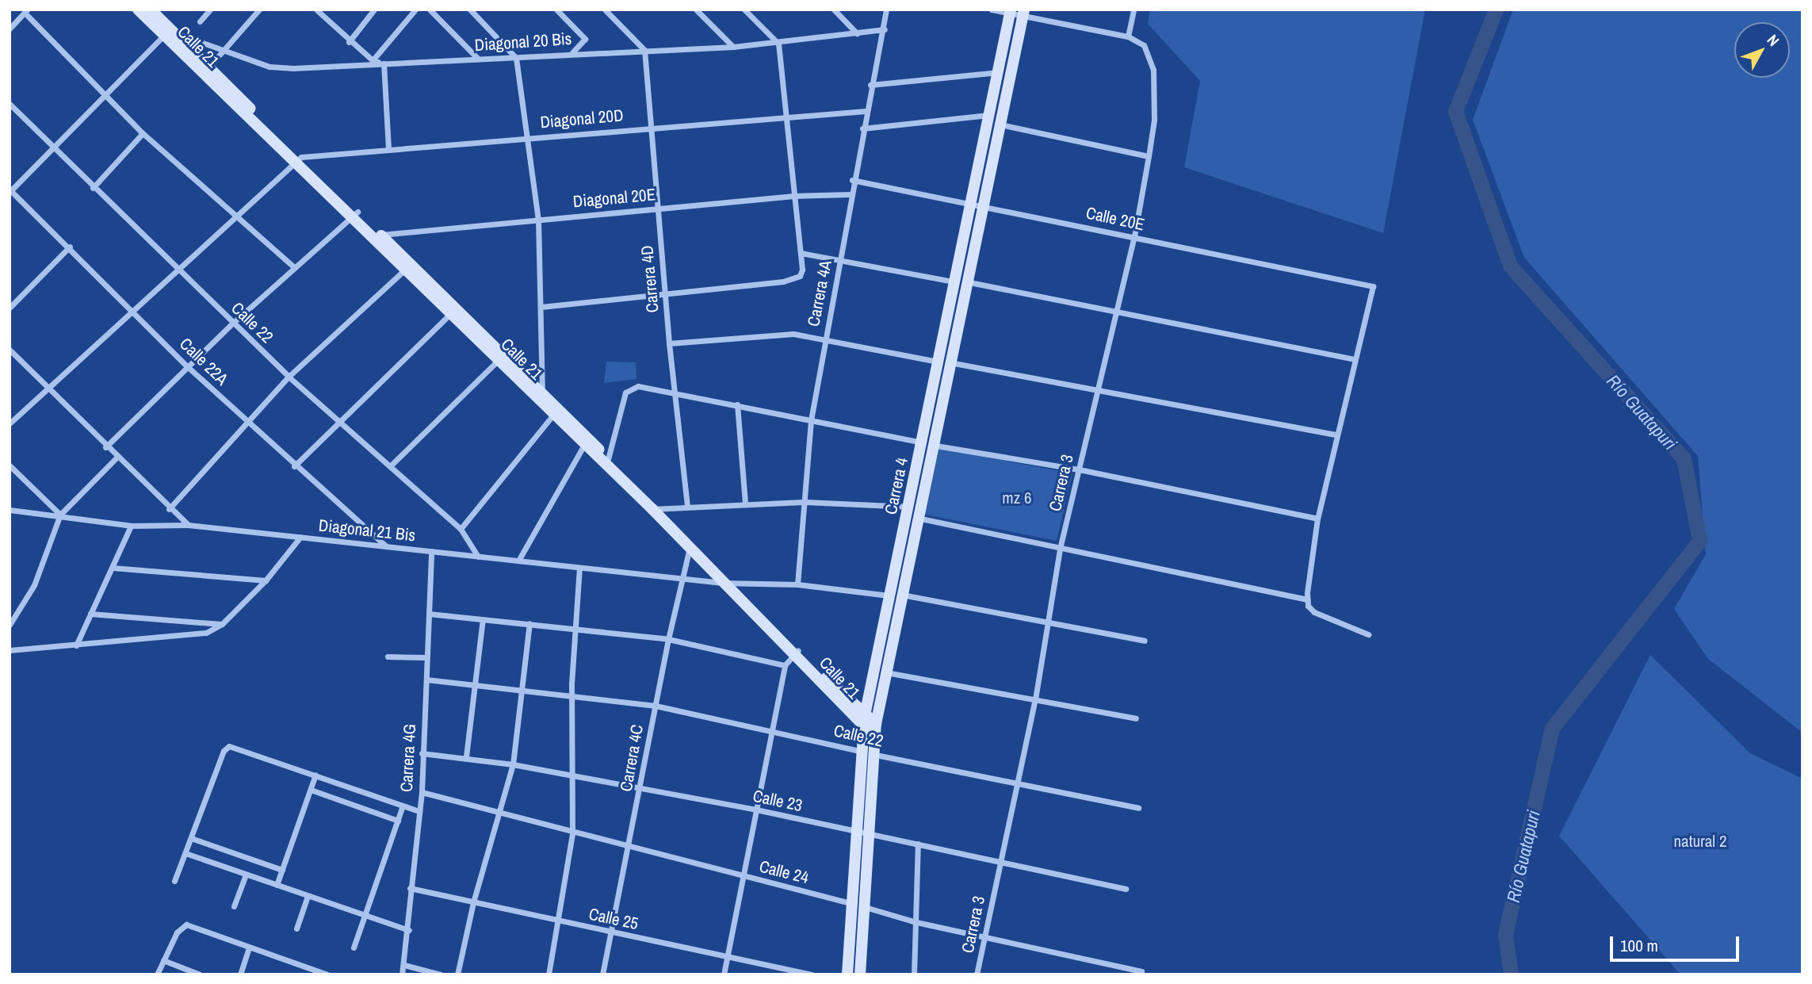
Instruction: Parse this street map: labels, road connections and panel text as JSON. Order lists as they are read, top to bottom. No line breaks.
{"streets":{"main road":["Calle 21","Carrera 4"],"street":["Diagonal 20 Bis","Diagonal 20D","Diagonal 20E","Calle 20E","Carrera 4D","Carrera 4A","Calle 22","Calle 22A","Carrera 3","Diagonal 21 Bis","Carrera 4G","Carrera 4C","Calle 23","Calle 24","Calle 25"]},"crossings":[["Diagonal 20 Bis","Calle 21"],["Diagonal 20 Bis","Carrera 4D"],["Diagonal 20 Bis","Carrera 4A"],["Calle 21","Diagonal 20D"],["Calle 21","Diagonal 20E"],["Calle 21","Carrera 4"],["Calle 21","Diagonal 21 Bis"],["Calle 21","Carrera 4C"],["Diagonal 20D","Carrera 4D"],["Diagonal 20D","Carrera 4A"],["Diagonal 20E","Carrera 4D"],["Diagonal 20E","Carrera 4A"],["Calle 20E","Carrera 4A"],["Calle 20E","Carrera 3"],["Calle 20E","Carrera 4"],["Carrera 4A","Diagonal 21 Bis"],["Calle 22","Carrera 3"],["Calle 22","Carrera 4"],["Calle 22","Diagonal 21 Bis"],["Calle 22","Carrera 4G"],["Calle 22","Carrera 4C"],["Calle 22A","Diagonal 21 Bis"],["Carrera 3","Calle 23"],["Carrera 3","Calle 24"],["Carrera 4","Diagonal 21 Bis"],["Carrera 4","Calle 23"],["Carrera 4","Calle 24"],["Diagonal 21 Bis","Carrera 4G"],["Diagonal 21 Bis","Carrera 4C"],["Carrera 4G","Calle 23"],["Carrera 4G","Calle 24"],["Carrera 4G","Calle 25"],["Carrera 4C","Calle 23"],["Carrera 4C","Calle 24"],["Carrera 4C","Calle 25"]],"water":["Río Guatapuri"],"parks":["mz 6","natural 2"],"scale_bar":"100 m","north":"top right"}
